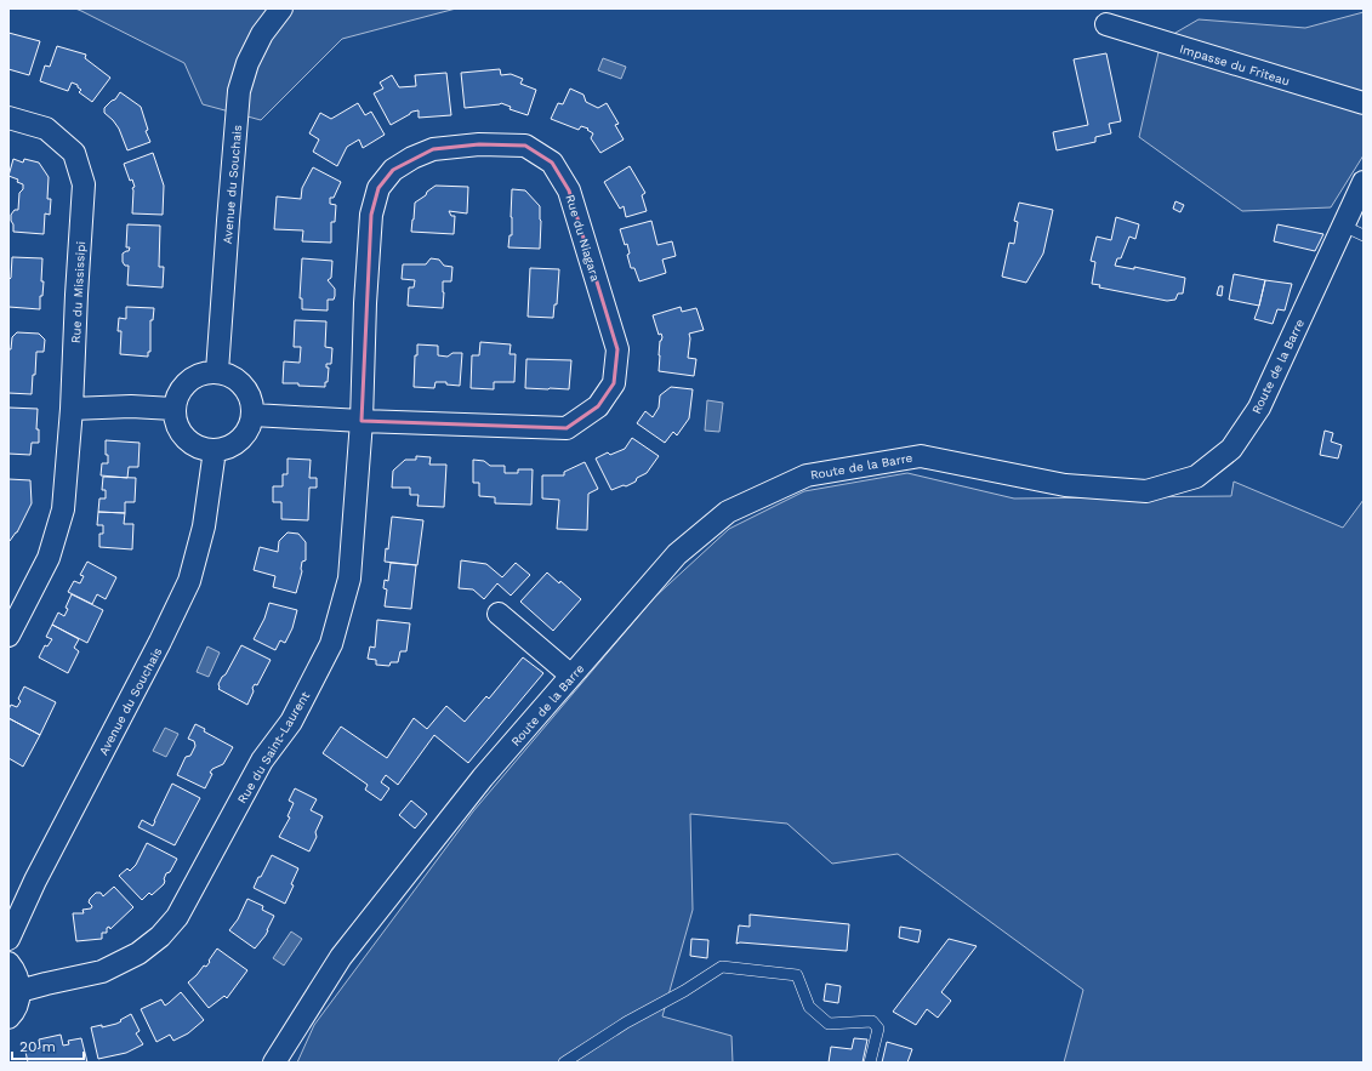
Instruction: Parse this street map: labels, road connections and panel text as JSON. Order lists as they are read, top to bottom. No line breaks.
{"streets":{"street":["Impasse du Friteau","Avenue du Souchais","Rue du Niagara","Rue du Mississipi","Route de la Barre","Rue du Saint-Laurent"]},"crossings":[["Avenue du Souchais","Rue du Niagara"],["Rue du Niagara","Rue du Saint-Laurent"]],"scale_bar":"20 m"}
